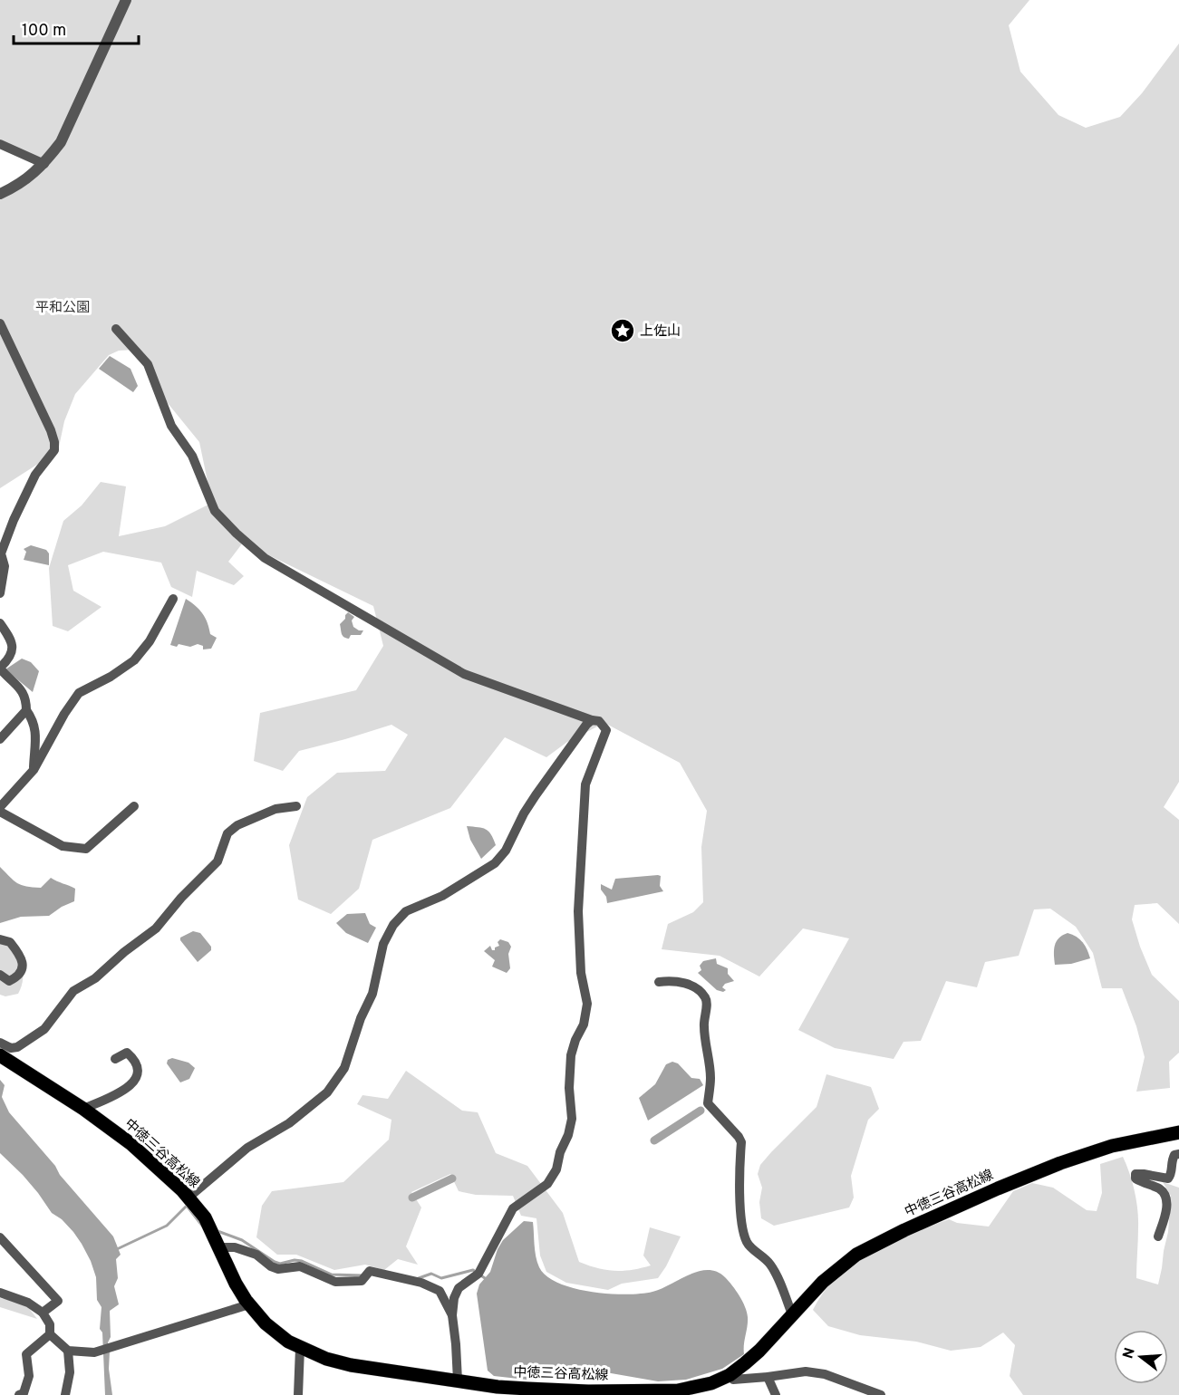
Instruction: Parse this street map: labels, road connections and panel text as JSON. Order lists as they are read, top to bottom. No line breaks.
{"streets":{"main road":["中徳三谷高松線"]},"parks":["平和公園"],"places":{"place":["上佐山"]},"scale_bar":"100 m","north":"left"}
